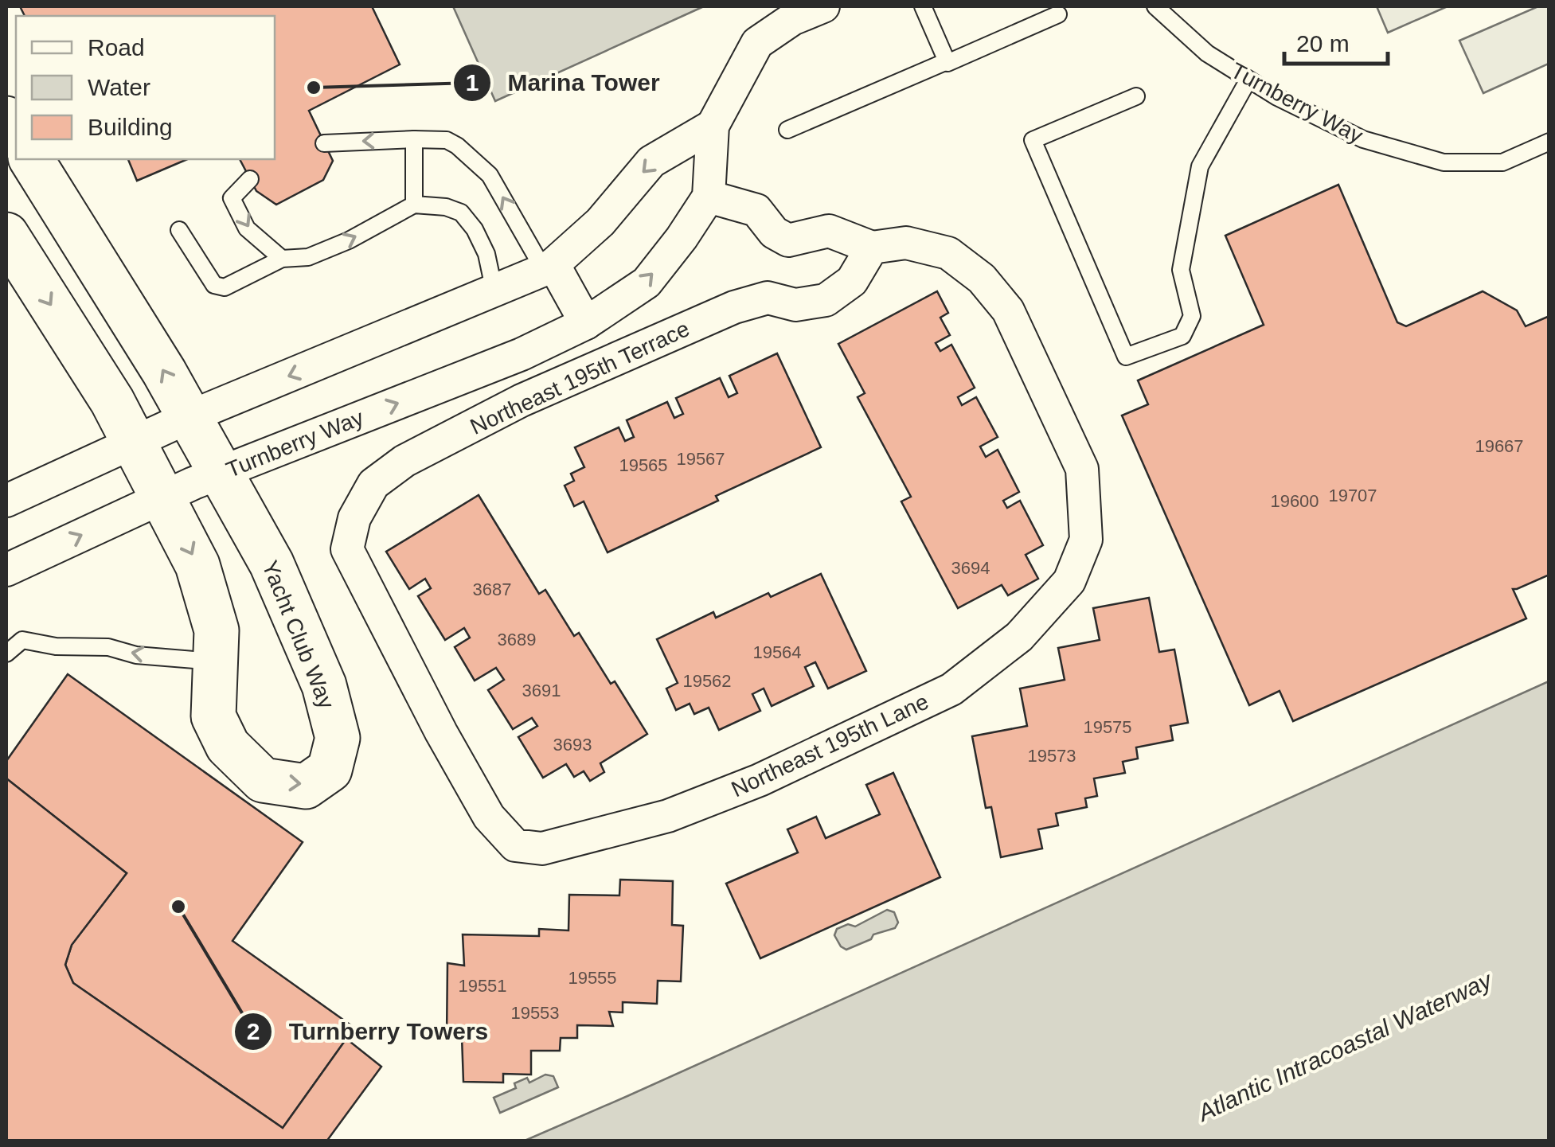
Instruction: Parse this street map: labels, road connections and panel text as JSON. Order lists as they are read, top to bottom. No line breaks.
{"streets":{"street":["Turnberry Way","Northeast 195th Terrace","Yacht Club Way","Northeast 195th Lane"]},"crossings":[["Turnberry Way","Yacht Club Way"],["Turnberry Way","Northeast 195th Lane"],["Northeast 195th Terrace","Northeast 195th Lane"]],"water":["Atlantic Intracoastal Waterway"],"places":["Marina Tower","Turnberry Towers"],"house_numbers":["19667","19567","19565","19707","19600","3694","3687","3689","19564","19562","3691","19575","3693","19573","19555","19551","19553"],"legend":["Road","Water","Building"],"scale_bar":"20 m"}
